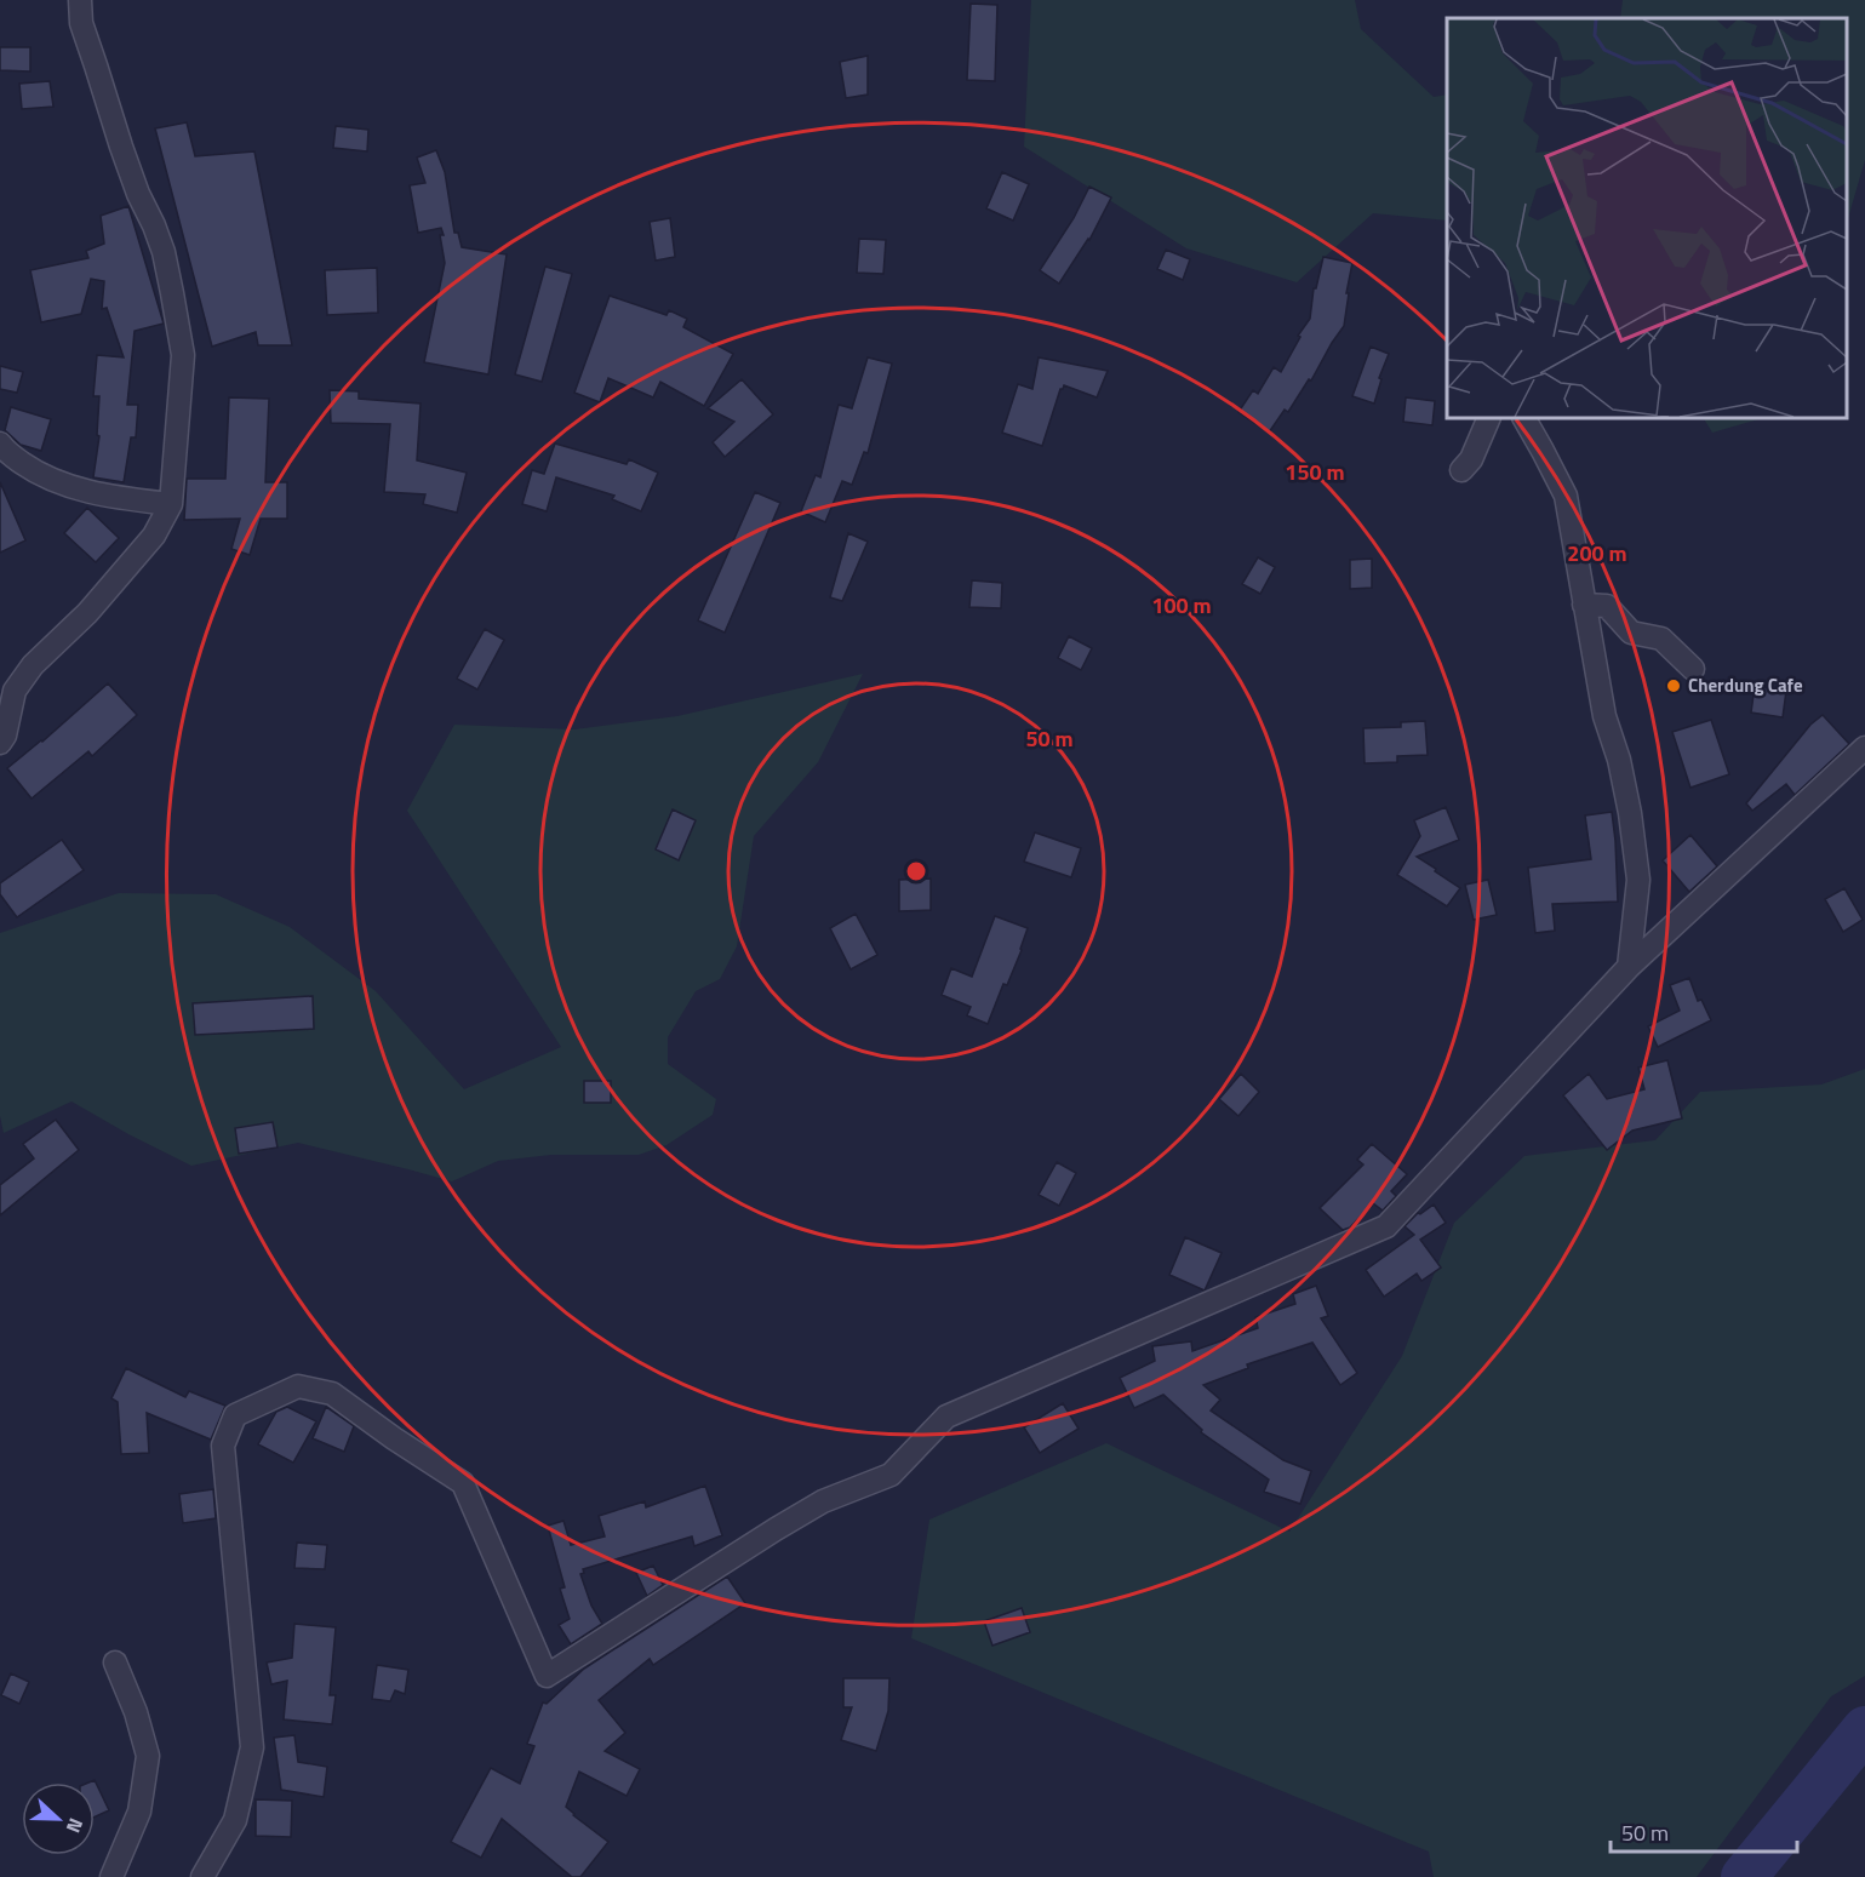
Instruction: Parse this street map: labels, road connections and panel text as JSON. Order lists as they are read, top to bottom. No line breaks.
{"places":["Cherdung Cafe"],"scale_bar":"50 m","north":"right","rings":["150 m","200 m","100 m","50 m"]}
